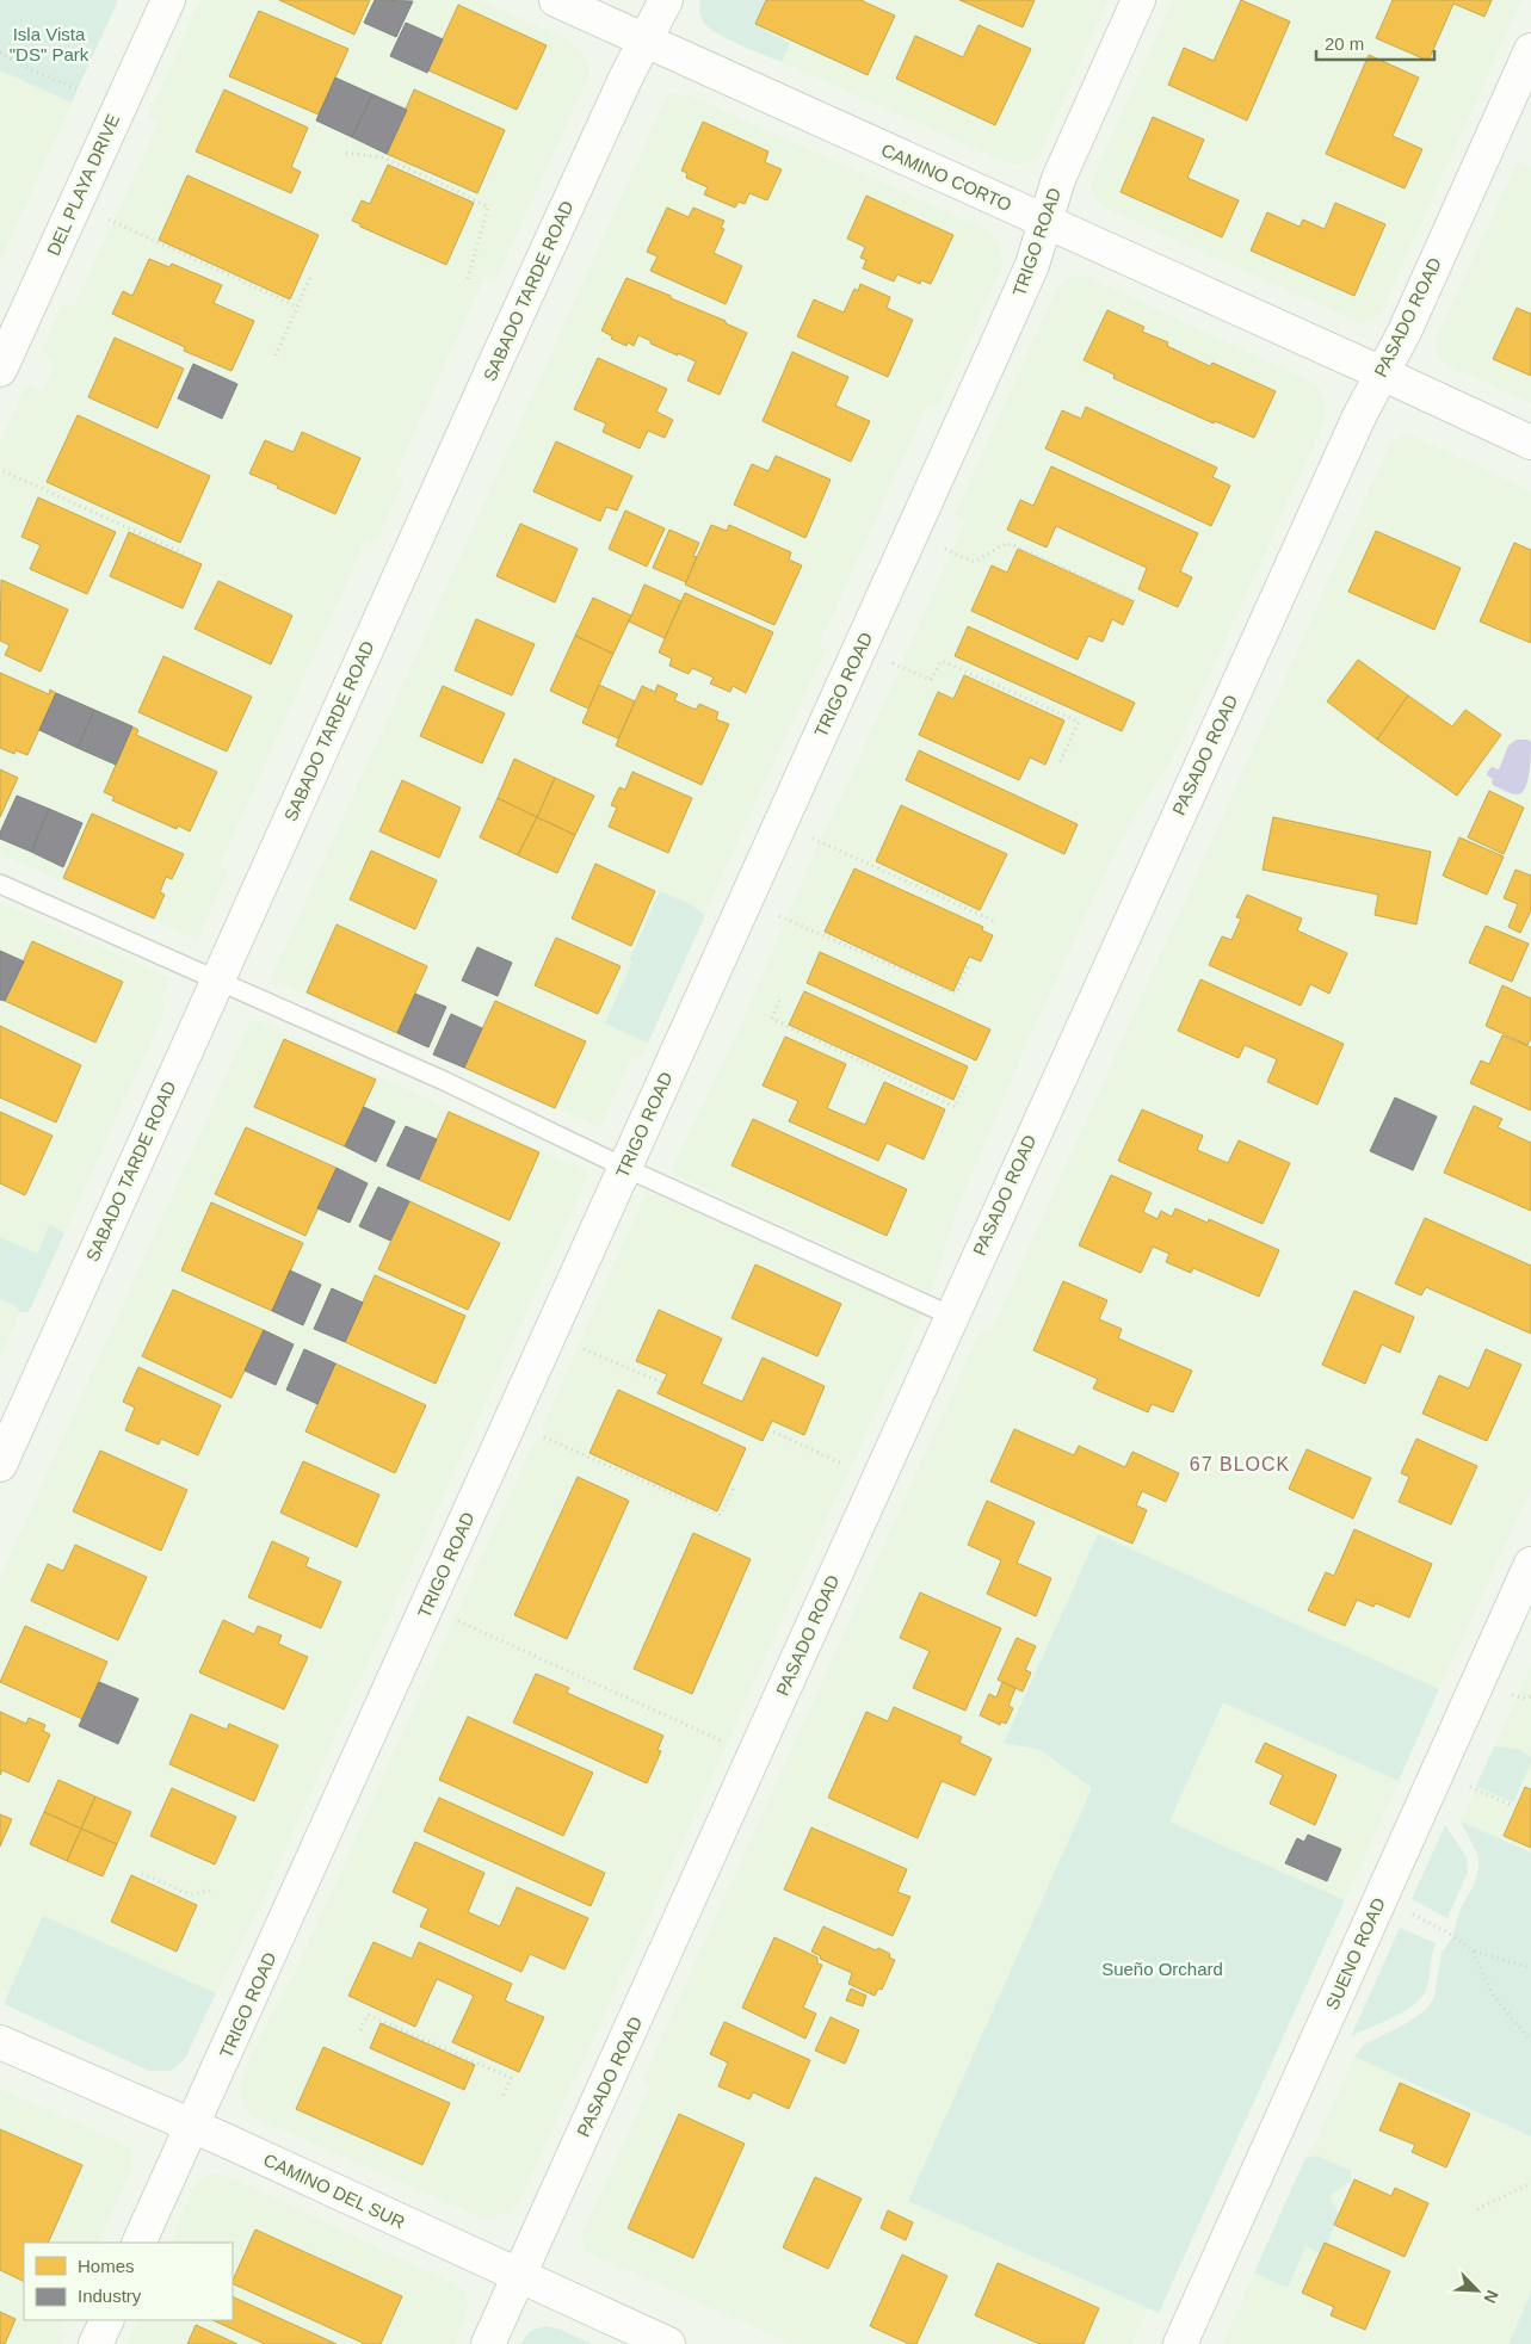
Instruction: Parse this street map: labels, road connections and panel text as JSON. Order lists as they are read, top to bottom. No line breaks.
{"streets":{"street":["CAMINO CORTO","DEL PLAYA DRIVE","TRIGO ROAD","SABADO TARDE ROAD","PASADO ROAD","SUENO ROAD","CAMINO DEL SUR"]},"crossings":[["CAMINO CORTO","TRIGO ROAD"],["CAMINO CORTO","SABADO TARDE ROAD"],["CAMINO CORTO","PASADO ROAD"],["TRIGO ROAD","CAMINO DEL SUR"],["PASADO ROAD","CAMINO DEL SUR"]],"districts":["67 BLOCK"],"parks":["Isla Vista \"DS\" Park","Sueño Orchard"],"legend":["Homes","Industry"],"scale_bar":"20 m","north":"bottom right"}
